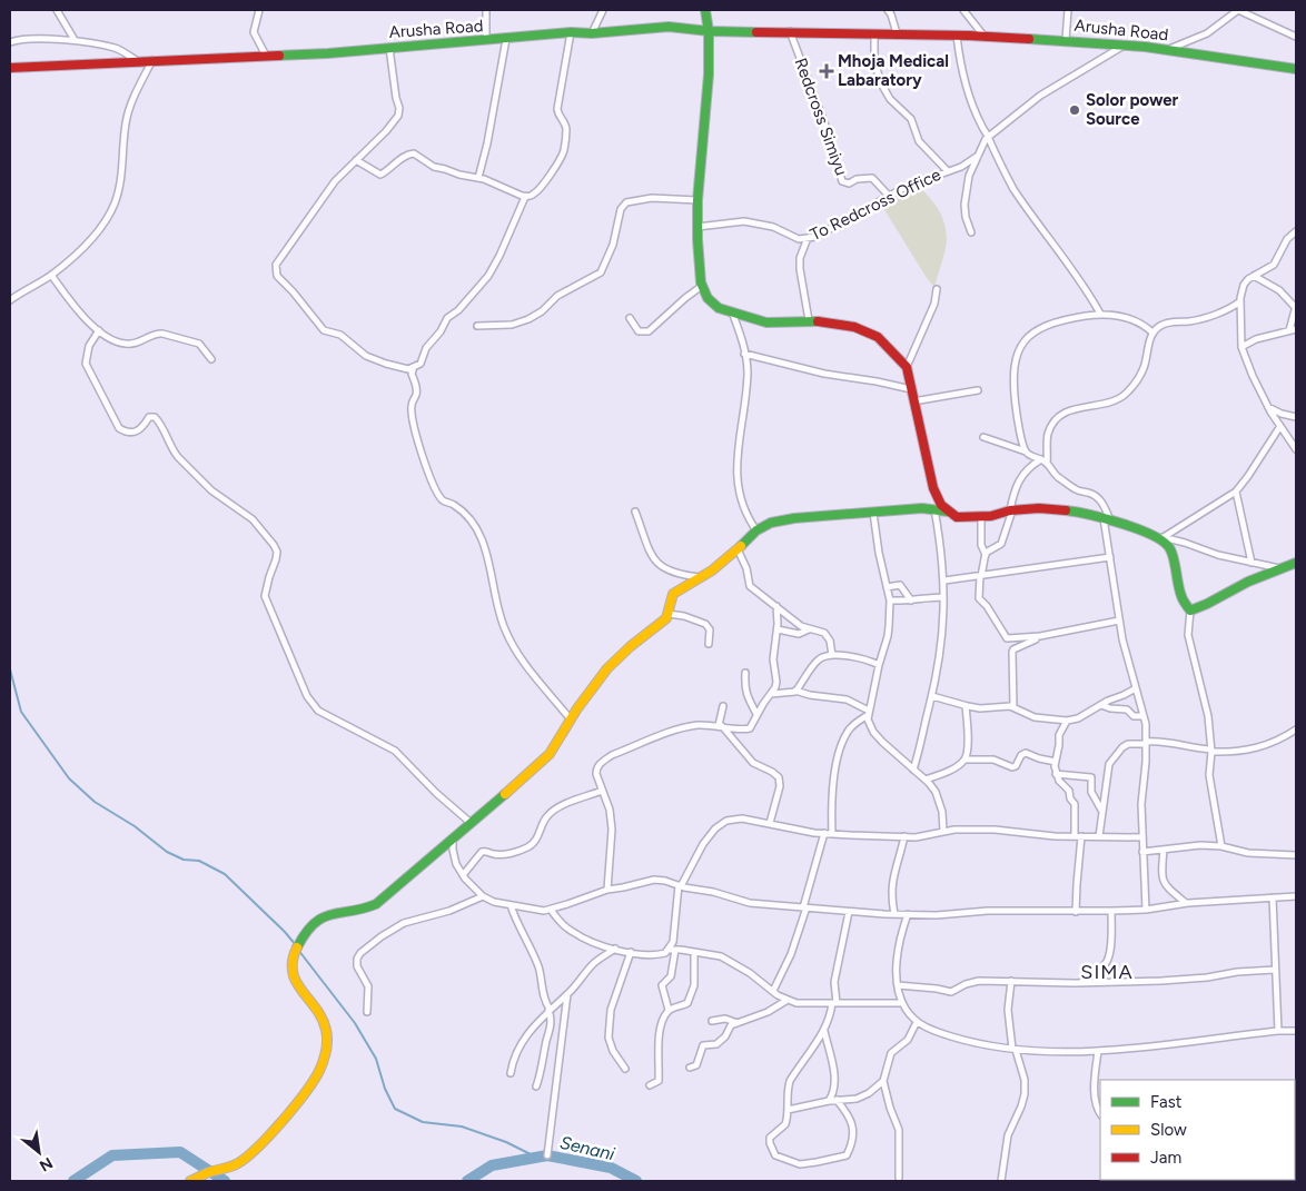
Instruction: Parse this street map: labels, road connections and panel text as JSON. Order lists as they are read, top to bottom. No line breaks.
{"streets":{"street":["Arusha Road","Redcross Simiyu","To Redcross Office"]},"crossings":[["Arusha Road","Redcross Simiyu"],["Arusha Road","To Redcross Office"],["Redcross Simiyu","To Redcross Office"]],"districts":["SIMA"],"water":["Senani"],"places":{"health":["Mhoja Medical Labaratory"],"other":["Solor power Source"]},"legend":["Fast","Slow","Jam"],"north":"bottom right"}
